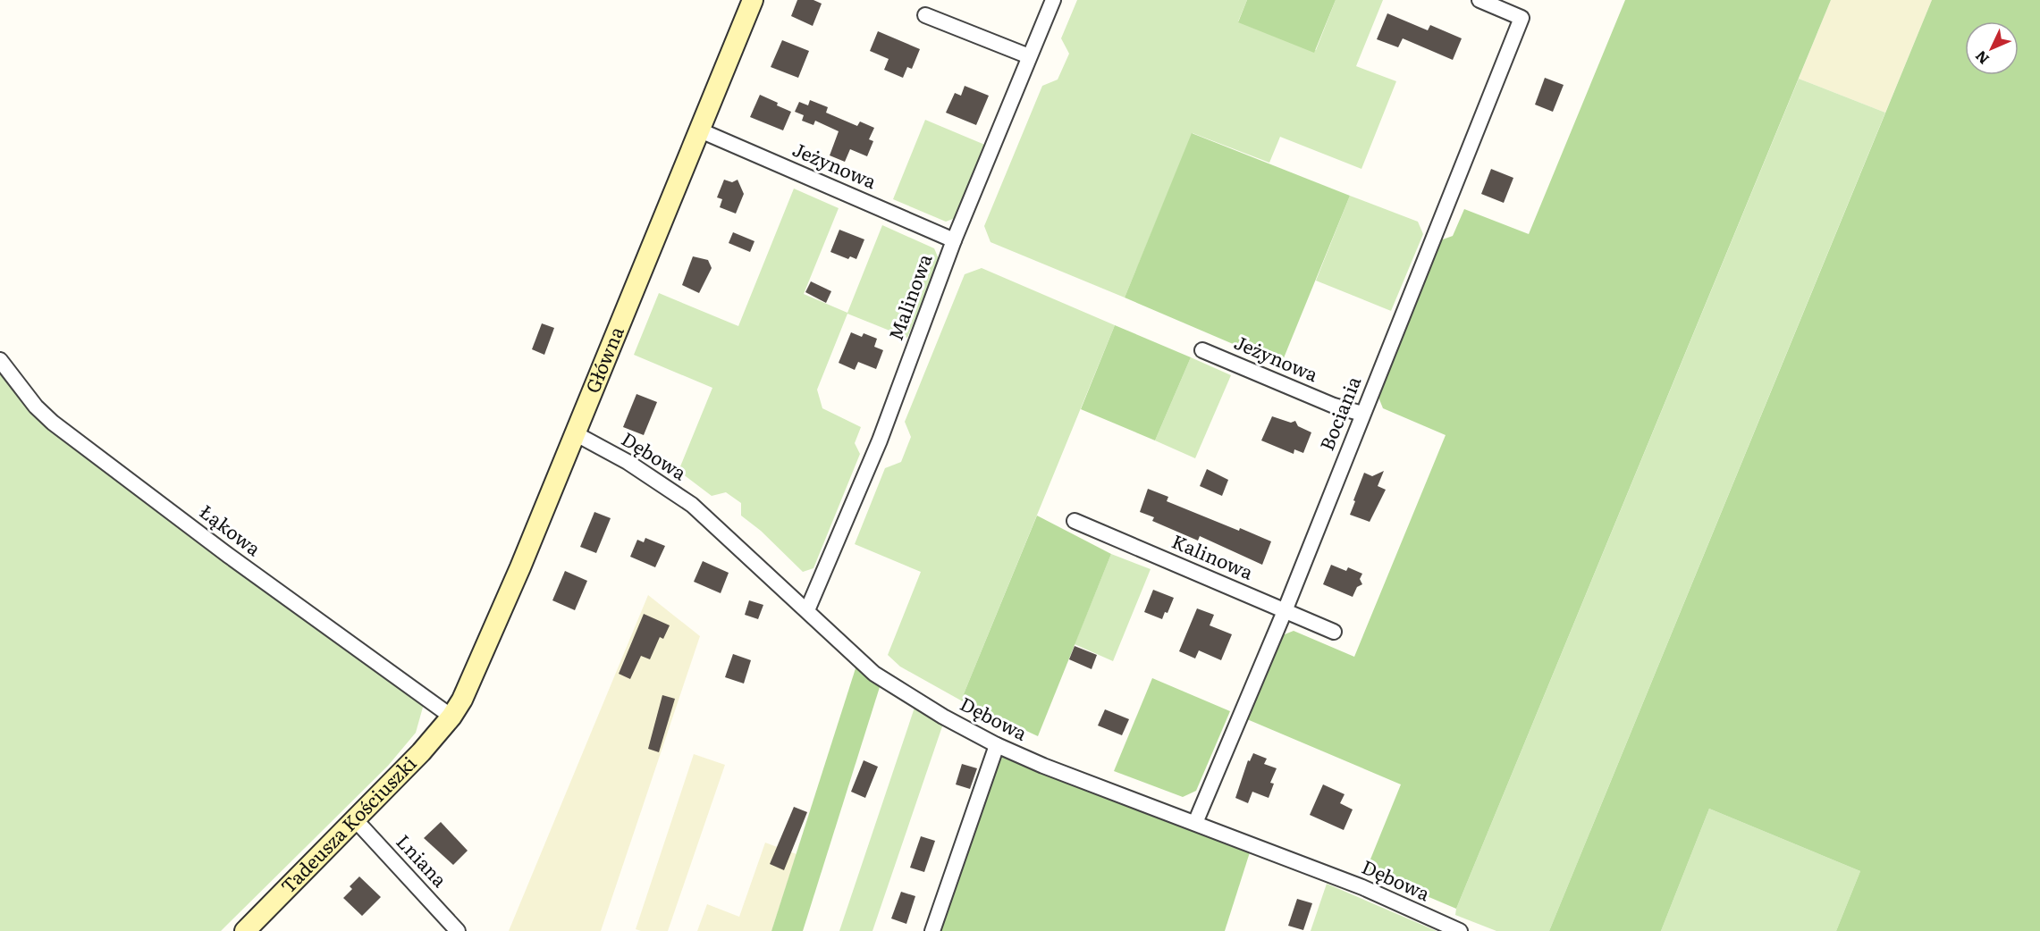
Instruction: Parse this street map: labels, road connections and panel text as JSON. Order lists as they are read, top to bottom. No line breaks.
{"streets":{"street":["Jeżynowa","Malinowa","Główna","Bociania","Dębowa","Łąkowa","Kalinowa","Tadeusza Kościuszki","Lniana"]},"crossings":[["Jeżynowa","Malinowa"],["Jeżynowa","Główna"],["Jeżynowa","Bociania"],["Malinowa","Dębowa"],["Główna","Dębowa"],["Główna","Łąkowa"],["Główna","Tadeusza Kościuszki"],["Bociania","Dębowa"],["Bociania","Kalinowa"],["Łąkowa","Tadeusza Kościuszki"],["Tadeusza Kościuszki","Lniana"]],"north":"bottom left"}
